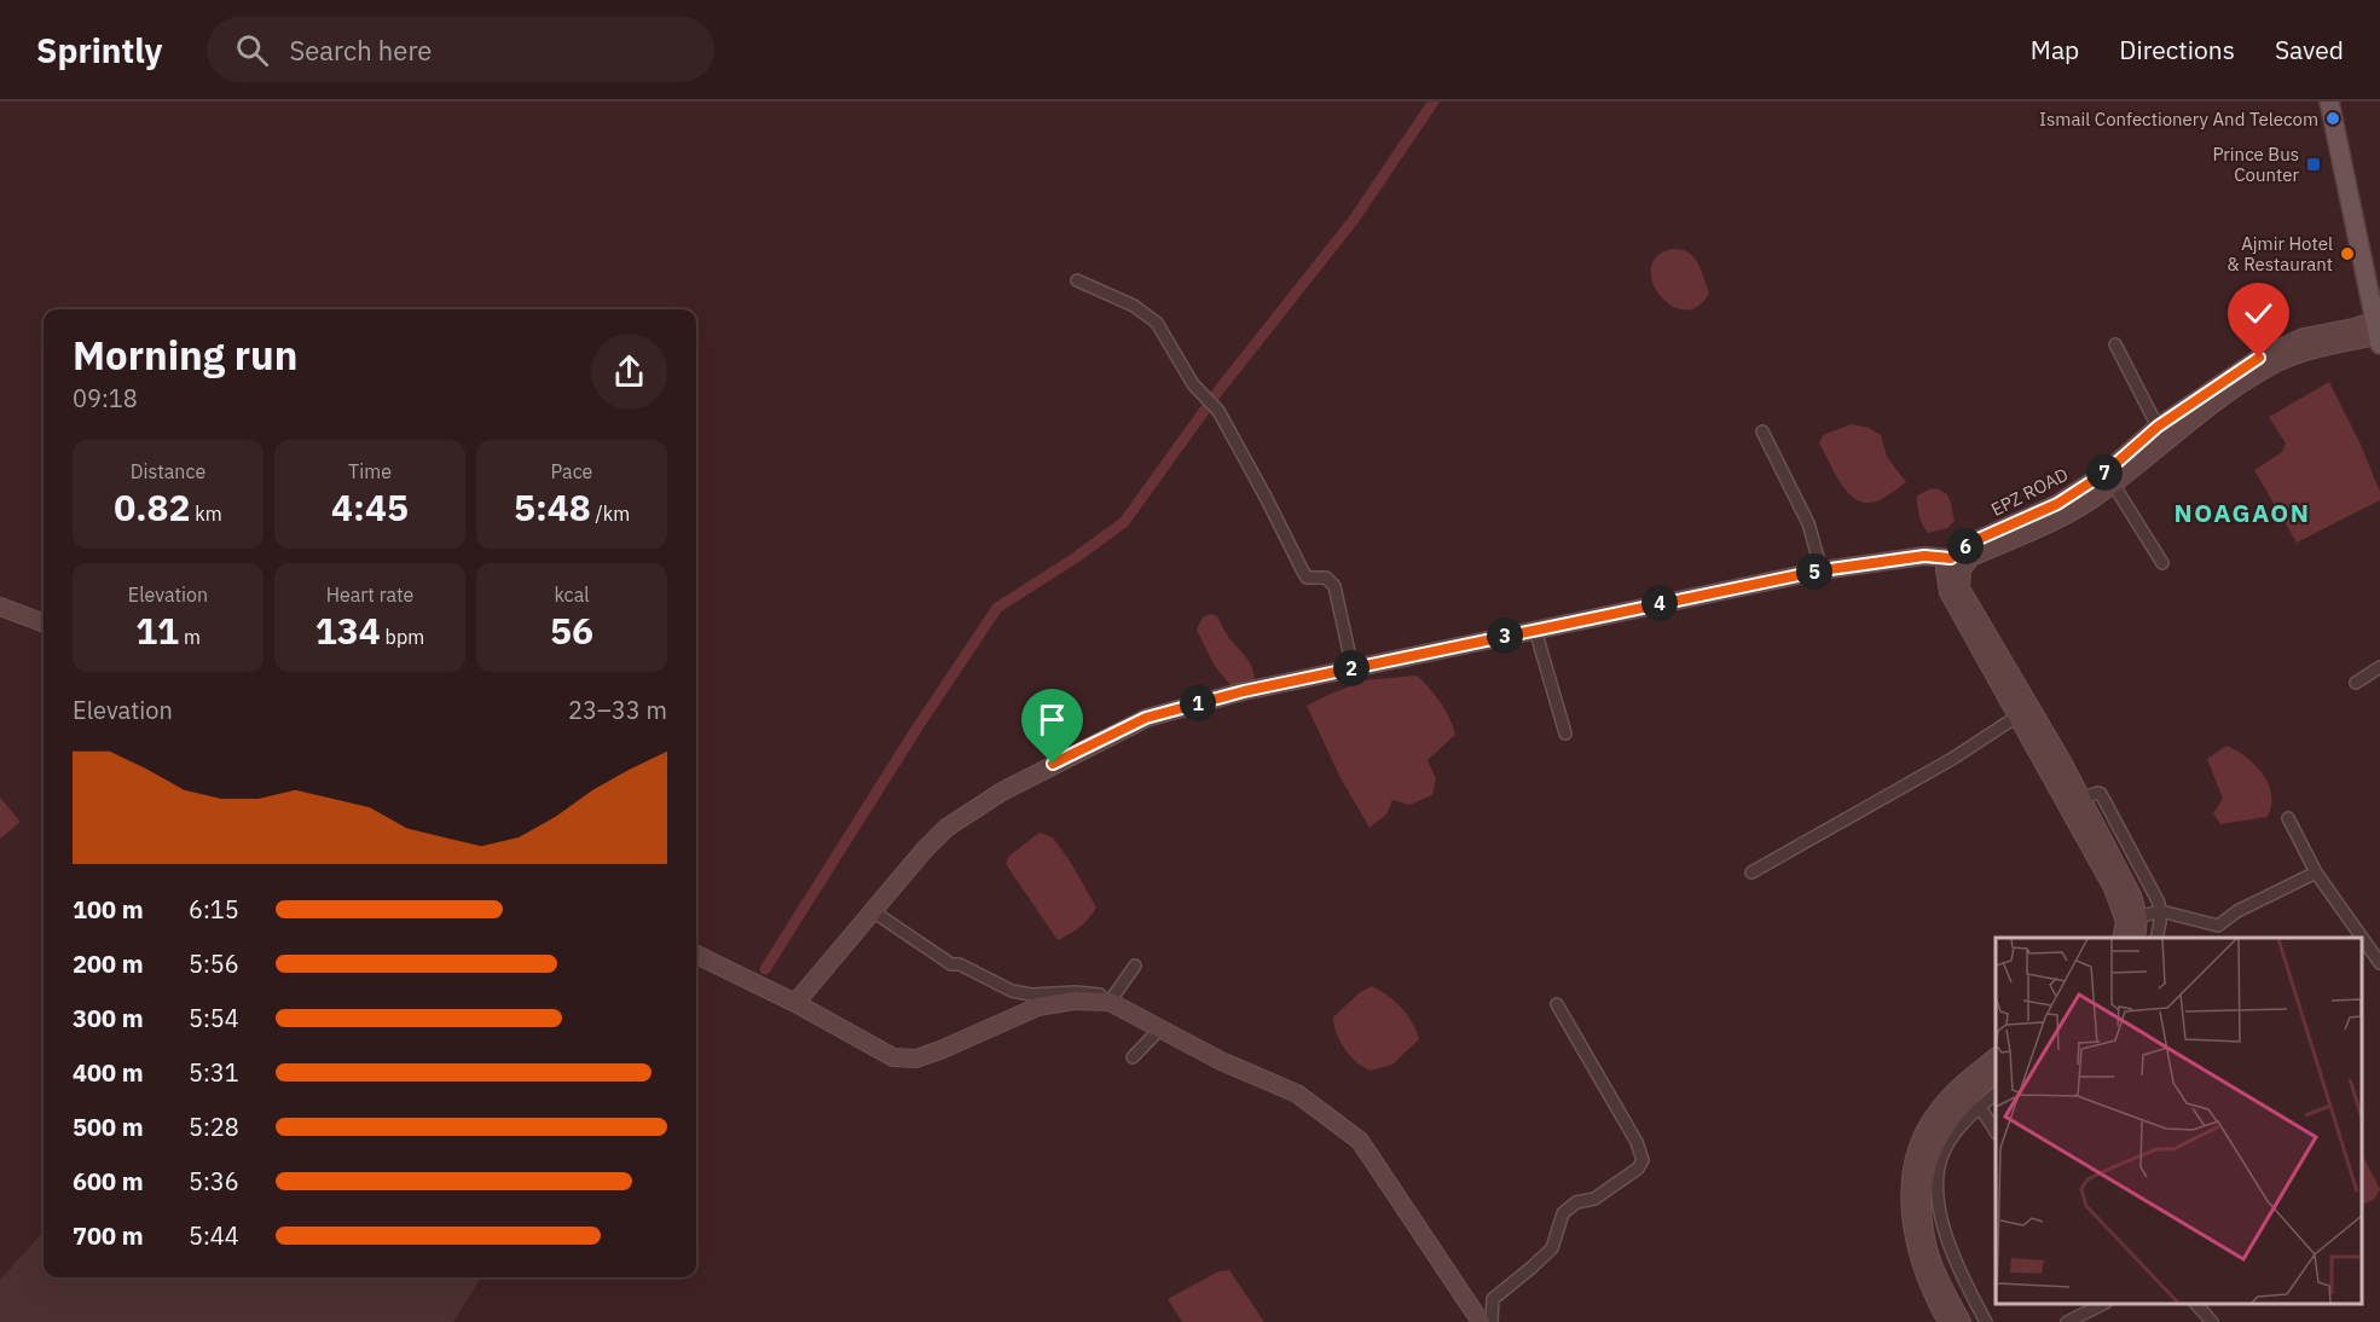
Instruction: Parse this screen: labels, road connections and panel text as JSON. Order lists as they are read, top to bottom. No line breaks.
{"streets":{"main road":["EPZ ROAD"]},"districts":["NOAGAON"],"places":{"other":["Ismail Confectionery And Telecom","Ajmir Hotel & Restaurant"],"transit":["Prince Bus Counter"]},"page":{"header":"Sprintly","search":"Search here","nav":["Map","Directions","Saved"],"heading":["Morning run","09:18"],"stats":[["Distance","0.82 km"],["Time","4:45"],["Pace","5:48 /km"],["Elevation","11 m"],["Heart rate","134 bpm"],["kcal","56"]],"pins":["7","6","5","4","3","2","1"],"chart":["Elevation","23–33 m"],"list":[{"name":"100 m","note":"6:15"},{"name":"200 m","note":"5:56"},{"name":"300 m","note":"5:54"},{"name":"400 m","note":"5:31"},{"name":"500 m","note":"5:28"},{"name":"600 m","note":"5:36"},{"name":"700 m","note":"5:44"}]}}
